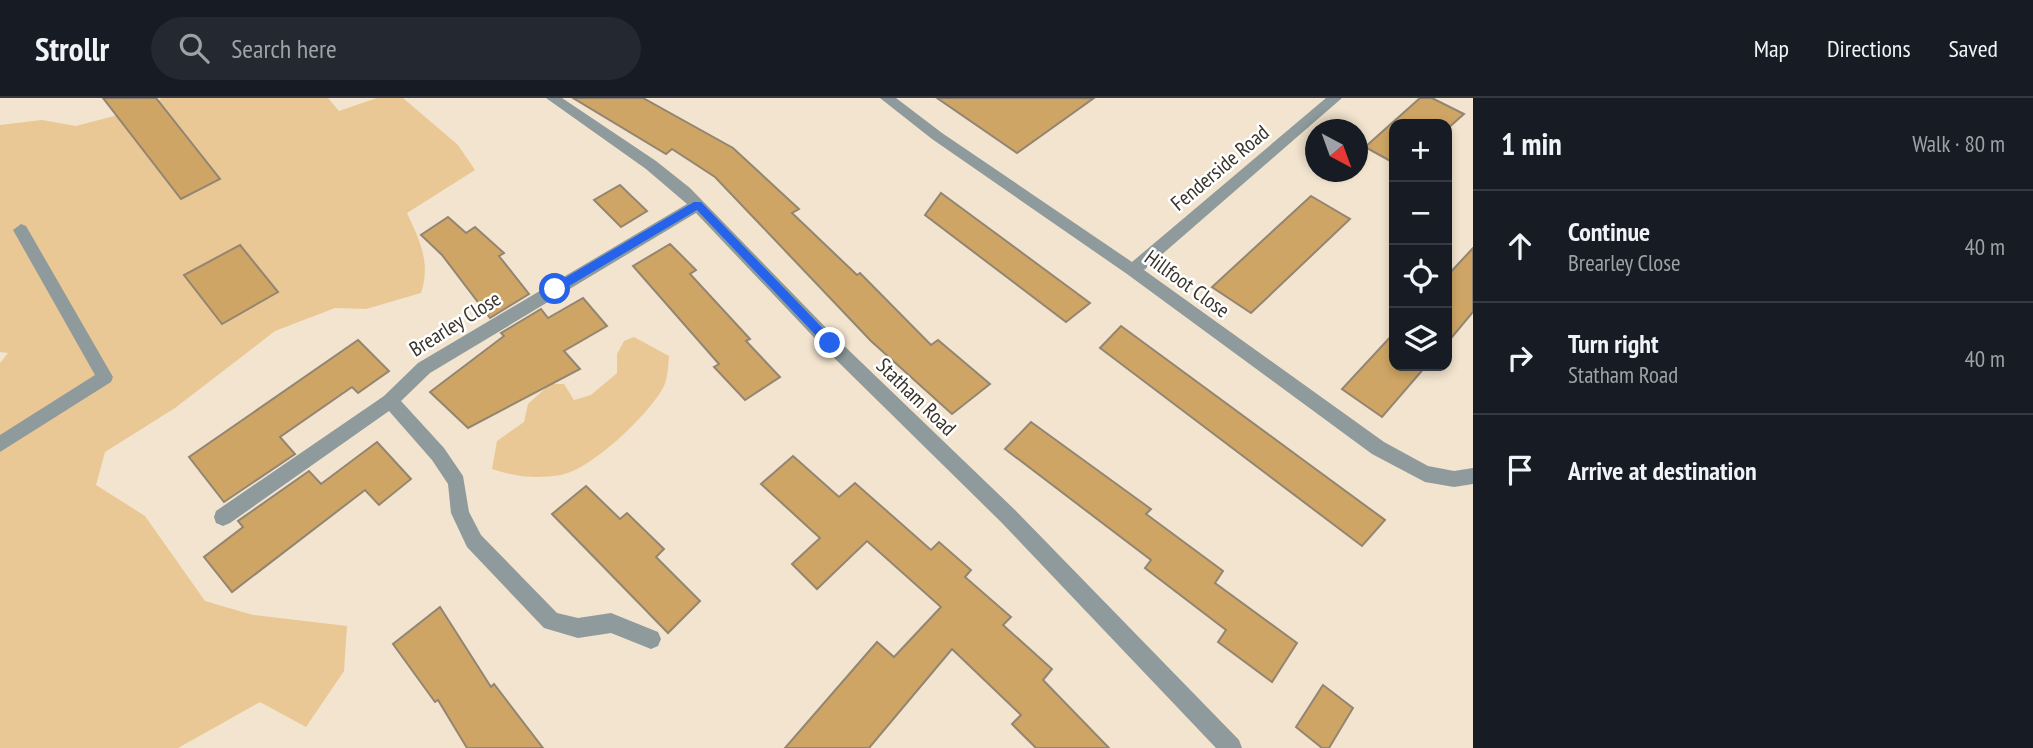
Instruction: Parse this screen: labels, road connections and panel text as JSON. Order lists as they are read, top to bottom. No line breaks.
{"streets":{"street":["Fenderside Road","Hillfoot Close","Brearley Close","Statham Road"]},"crossings":[["Fenderside Road","Hillfoot Close"],["Brearley Close","Statham Road"]],"north":"bottom right","page":{"header":"Strollr","search":"Search here","nav":["Map","Directions","Saved"],"heading":["1 min","Walk · 80 m"],"map_buttons":["+","−"],"list":[["Continue","Brearley Close","40 m"],["Turn right","Statham Road","40 m"],"Arrive at destination"]}}
